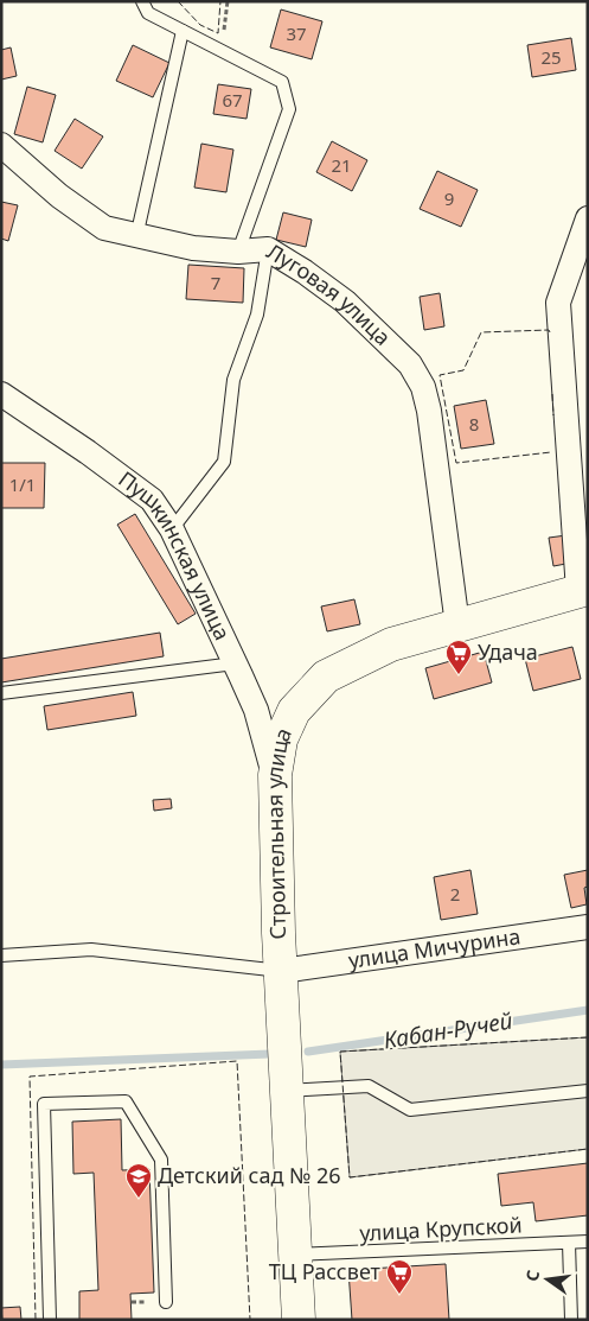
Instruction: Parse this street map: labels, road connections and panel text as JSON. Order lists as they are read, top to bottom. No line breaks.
{"streets":{"street":["Луговая улица","Пушкинская улица","Строительная улица","улица Мичурина"],"lane":["улица Крупской"]},"crossings":[["Луговая улица","Строительная улица"],["Пушкинская улица","Строительная улица"],["Строительная улица","улица Мичурина"],["Строительная улица","улица Крупской"]],"water":["Кабан-Ручей"],"places":{"supermarket":["Удача","ТЦ Рассвет"],"school or university":["Детский сад № 26"]},"house_numbers":["37","25","67","21","9","7","8","1/1","2"],"north":"left"}
